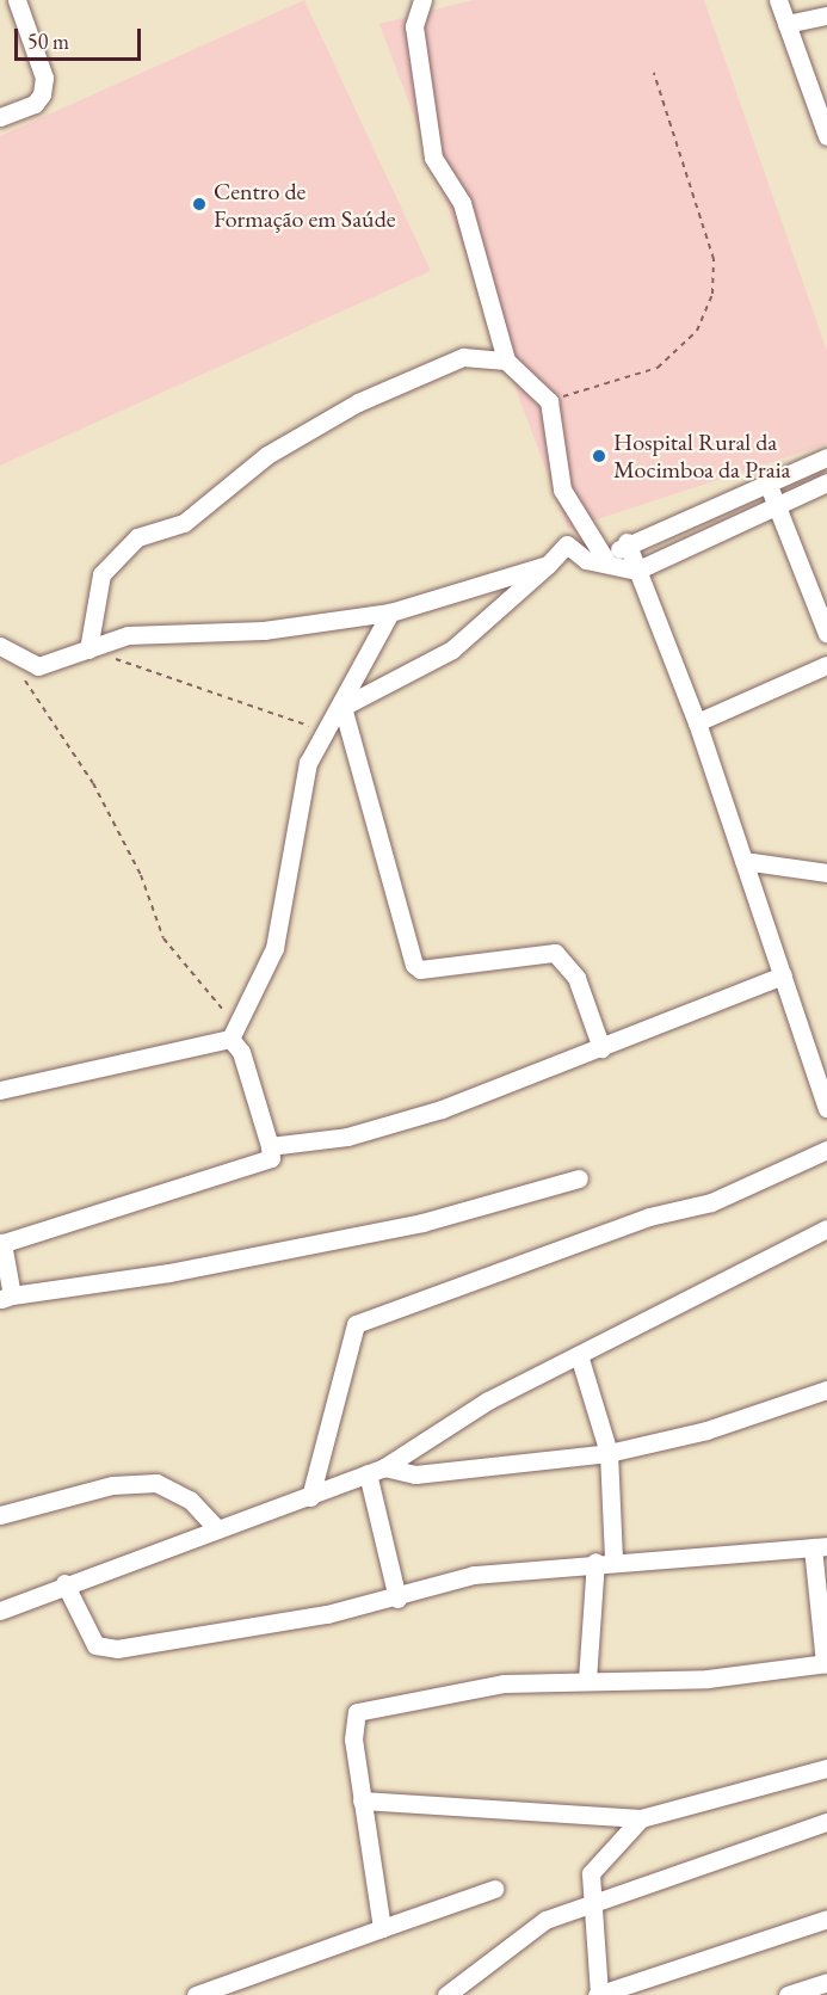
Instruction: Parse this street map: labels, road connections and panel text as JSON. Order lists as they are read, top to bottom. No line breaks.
{"places":["Centro de Formação em Saúde","Hospital Rural da Mocimboa da Praia"],"scale_bar":"50 m"}
